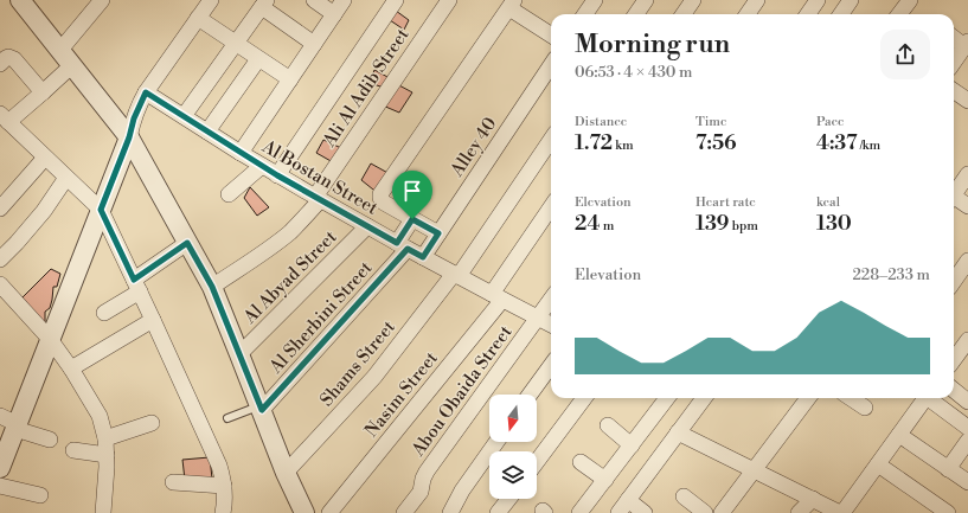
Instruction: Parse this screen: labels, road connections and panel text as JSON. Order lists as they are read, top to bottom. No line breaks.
{"streets":{"street":["Ali Al Adib Street","Alley 40","Al Bostan Street","Al Abyad Street","Al Sherbini Street","Shams Street","Abou Obaida Street","Nasim Street"]},"crossings":[["Ali Al Adib Street","Al Bostan Street"],["Alley 40","Al Bostan Street"],["Al Bostan Street","Al Abyad Street"],["Al Bostan Street","Al Sherbini Street"],["Al Bostan Street","Shams Street"],["Al Bostan Street","Abou Obaida Street"],["Al Bostan Street","Nasim Street"]],"north":"bottom","page":{"heading":["Morning run","06:53 · 4 × 430 m"],"stats":[["Distance","1.72 km"],["Time","7:56"],["Pace","4:37 /km"],["Elevation","24 m"],["Heart rate","139 bpm"],["kcal","130"]],"chart":["Elevation","228–233 m"]}}
